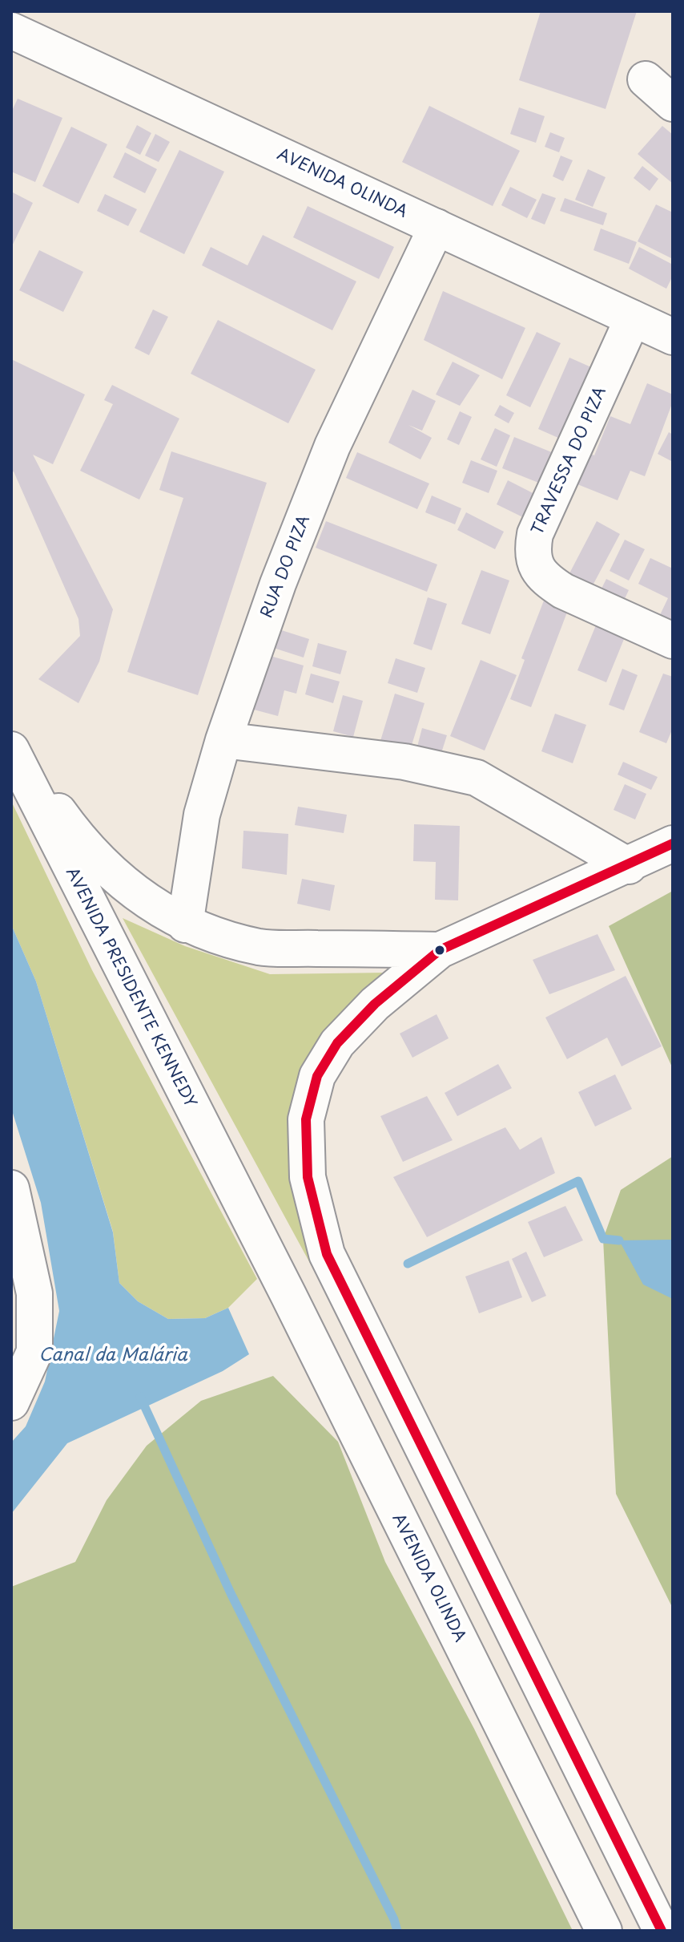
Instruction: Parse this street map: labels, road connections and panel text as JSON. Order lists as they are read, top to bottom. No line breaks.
{"streets":{"main road":["AVENIDA OLINDA","TRAVESSA DO PIZA","RUA DO PIZA","AVENIDA PRESIDENTE KENNEDY"]},"crossings":[["AVENIDA OLINDA","TRAVESSA DO PIZA"],["AVENIDA OLINDA","RUA DO PIZA"],["AVENIDA OLINDA","AVENIDA PRESIDENTE KENNEDY"]],"water":["Canal da Malária"]}
